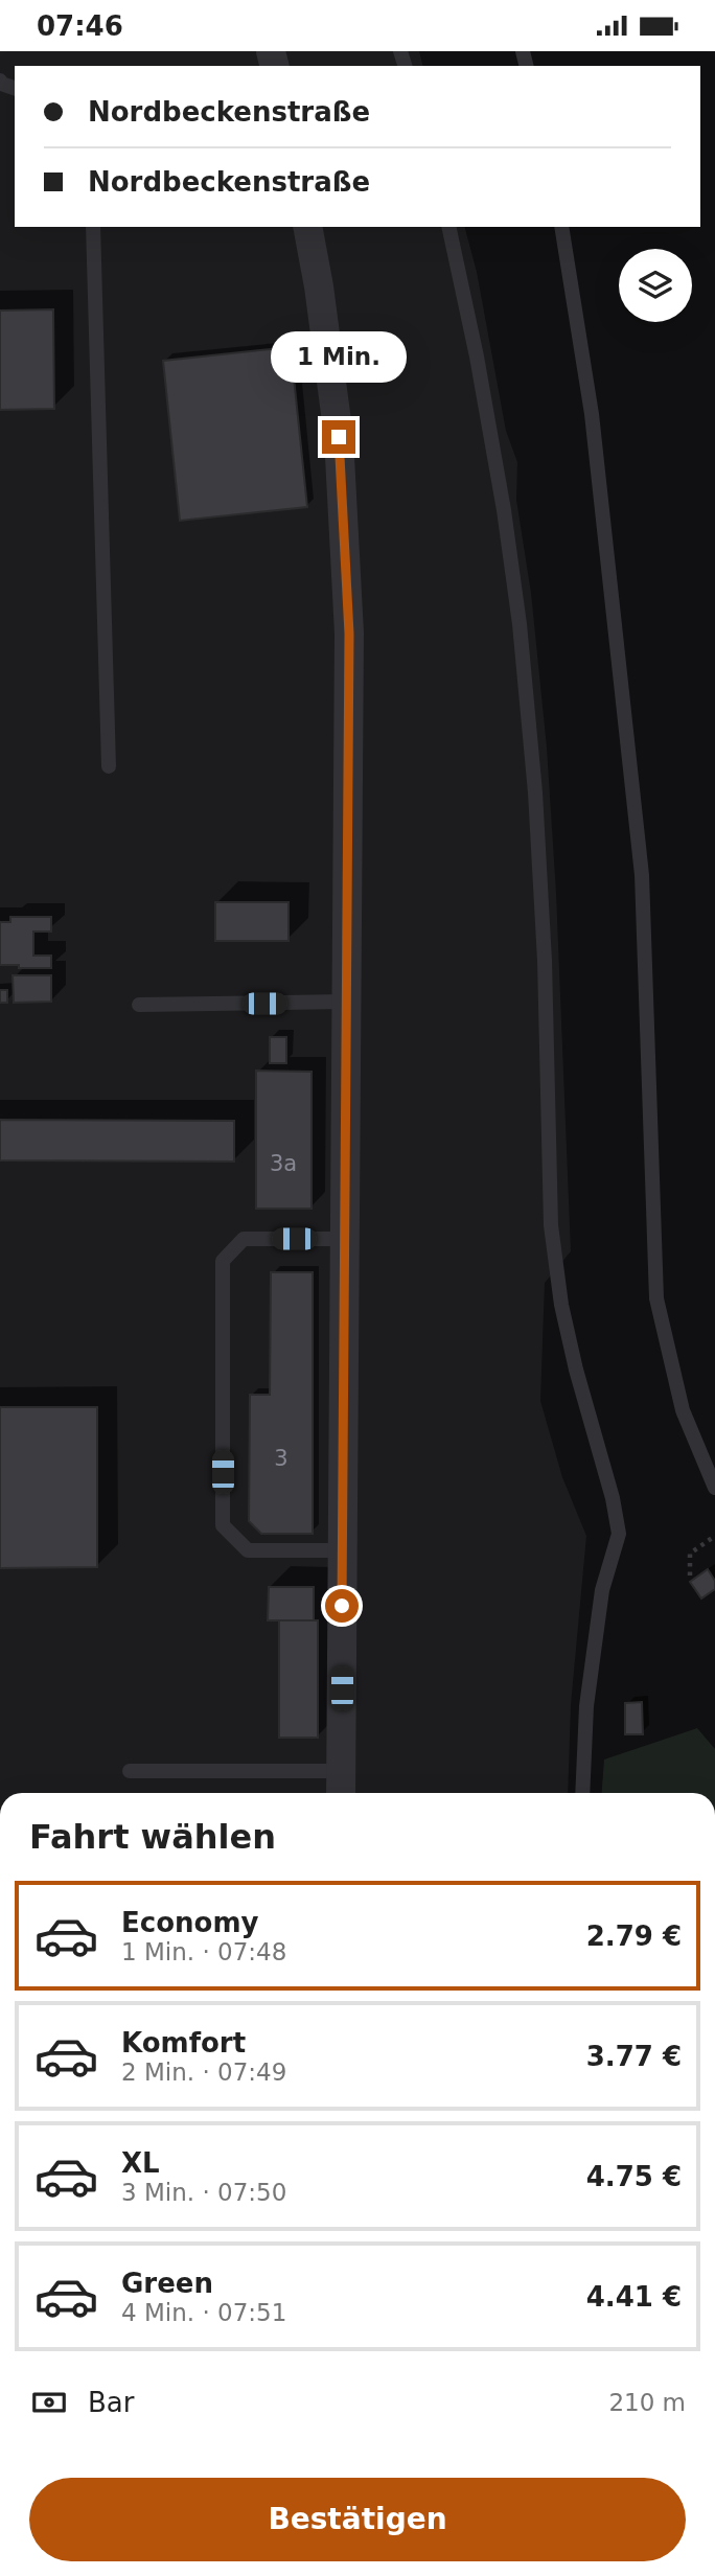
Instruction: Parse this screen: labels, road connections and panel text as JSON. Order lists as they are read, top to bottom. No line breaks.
{"house_numbers":["3a","3"],"page":{"status":"07:46","banner":["Nordbeckenstraße","Nordbeckenstraße"],"bubble":"1 Min.","heading":"Fahrt wählen","list":[{"name":"Economy","note":"1 Min. · 07:48","value":"2.79 €"},{"name":"Komfort","note":"2 Min. · 07:49","value":"3.77 €"},{"name":"XL","note":"3 Min. · 07:50","value":"4.75 €"},{"name":"Green","note":"4 Min. · 07:51","value":"4.41 €"}],"pay":["Bar","210 m"],"buttons":"Bestätigen"}}
